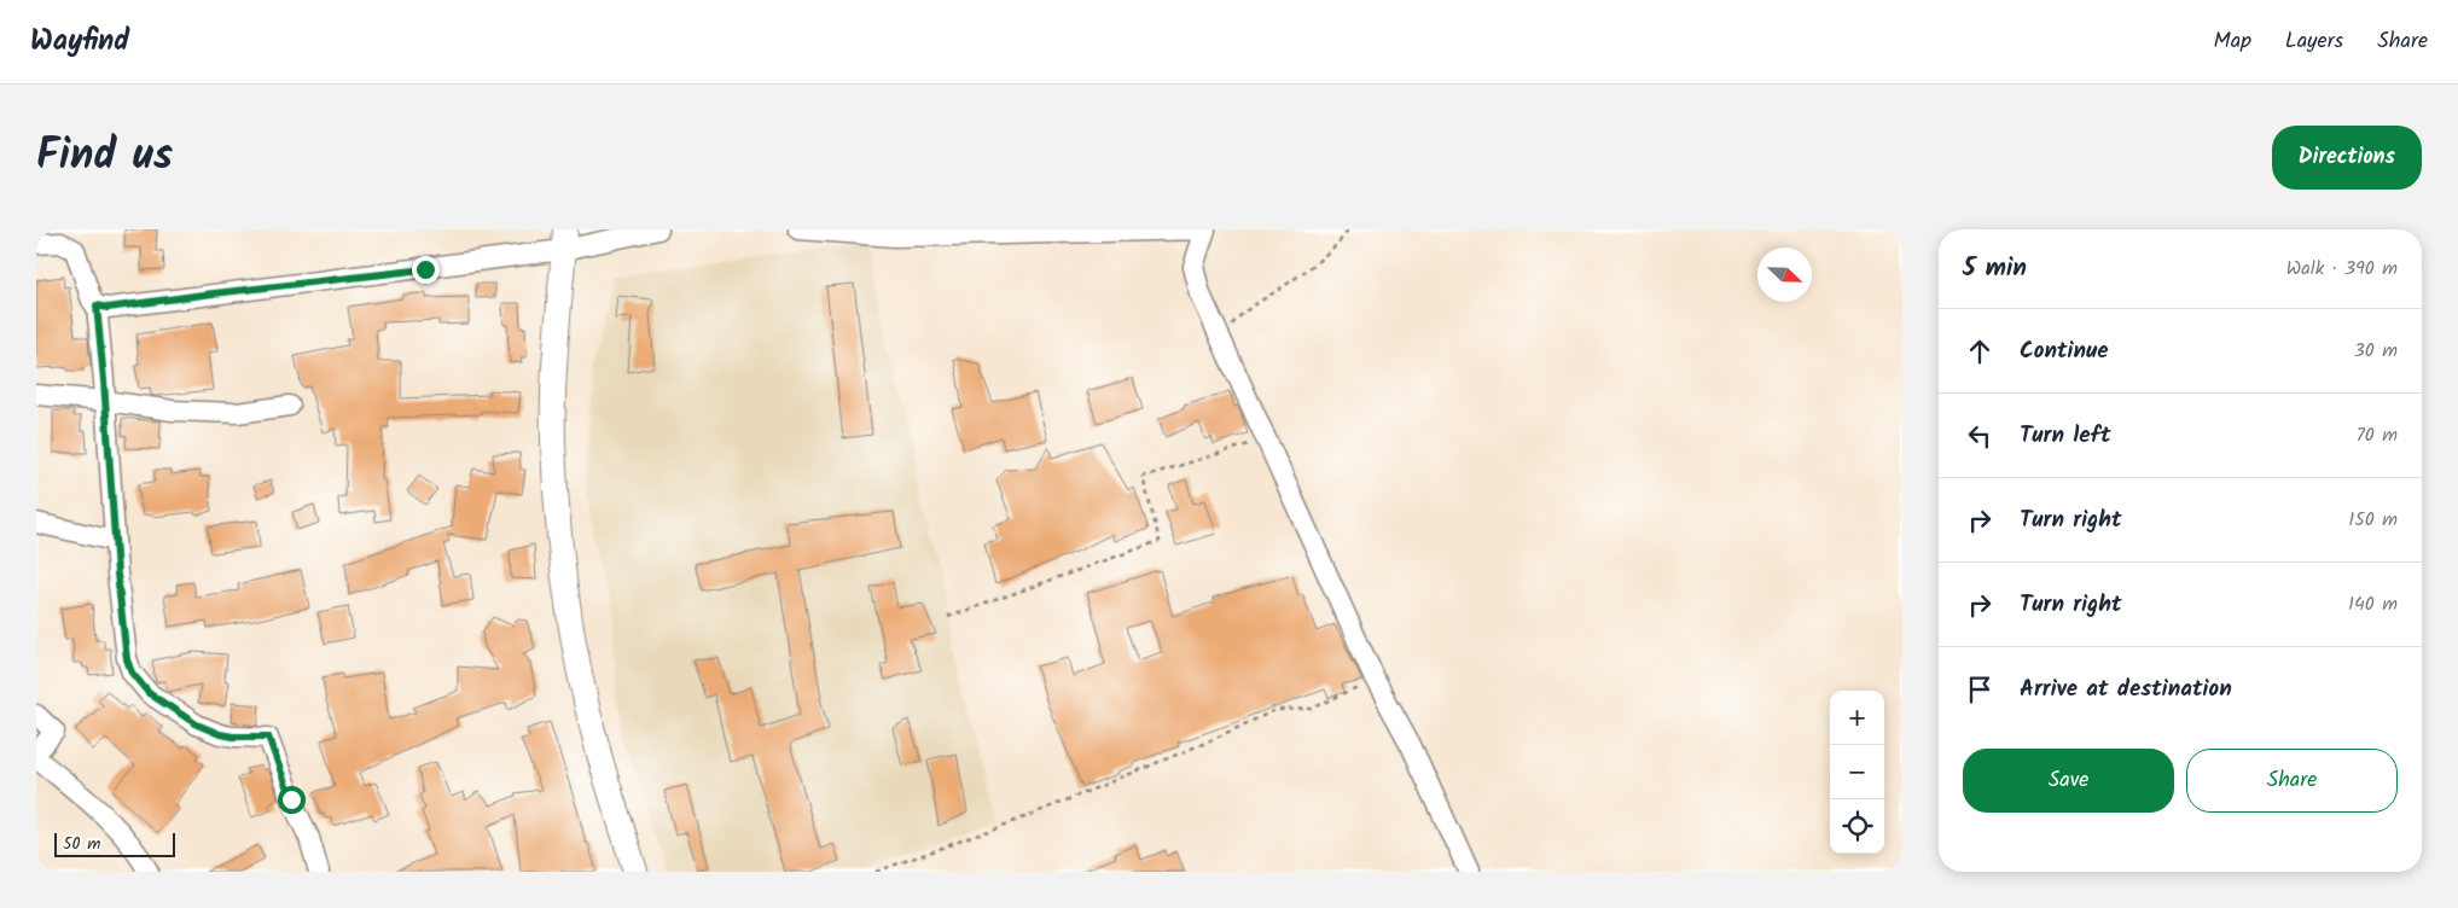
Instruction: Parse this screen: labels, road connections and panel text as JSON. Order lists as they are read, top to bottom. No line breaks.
{"scale_bar":"50 m","north":"bottom right","page":{"header":"Wayfind","nav":["Map","Layers","Share"],"title":"Find us","buttons":["Directions",["Save","Share"]],"heading":["5 min","Walk · 390 m"],"list":[["Continue","30 m"],["Turn left","70 m"],["Turn right","150 m"],["Turn right","140 m"],"Arrive at destination"],"map_buttons":["+","−"],"scale":"50 m"}}
